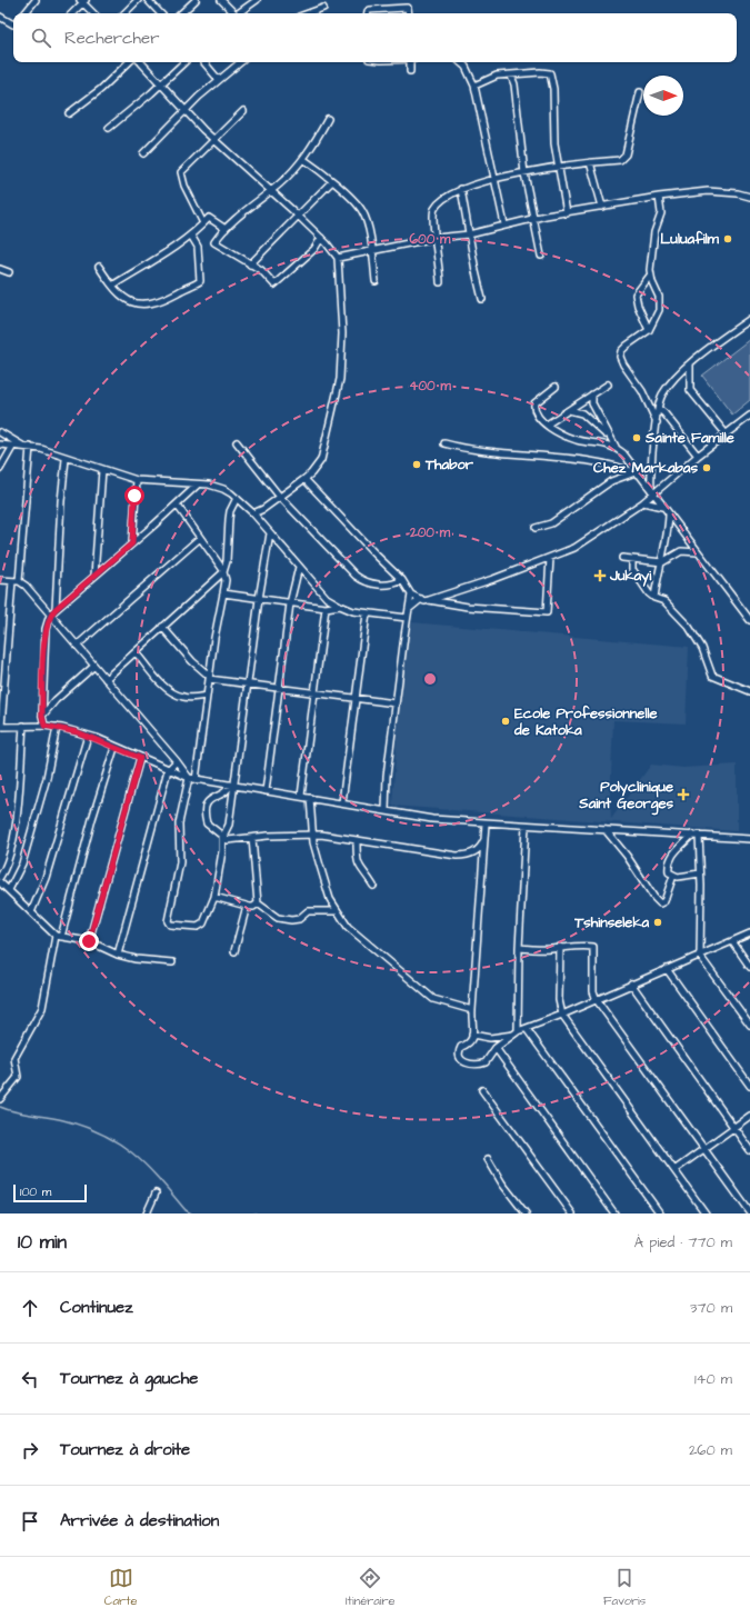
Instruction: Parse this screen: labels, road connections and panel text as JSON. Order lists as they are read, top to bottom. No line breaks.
{"places":{"other":["Luluafilm","Sainte Famille","Thabor","Chez Markabas","Ecole Professionnelle de Katoka","Tshinseleka"],"health":["Jukayi","Polyclinique Saint Georges"]},"scale_bar":"100 m","north":"right","page":{"search":"Rechercher","scale":"100 m","heading":["10 min","À pied · 770 m"],"list":[["Continuez","370 m"],["Tournez à gauche","140 m"],["Tournez à droite","260 m"],"Arrivée à destination"],"nav":["Carte","Itinéraire","Favoris"]},"rings":["600 m","400 m","200 m"]}
